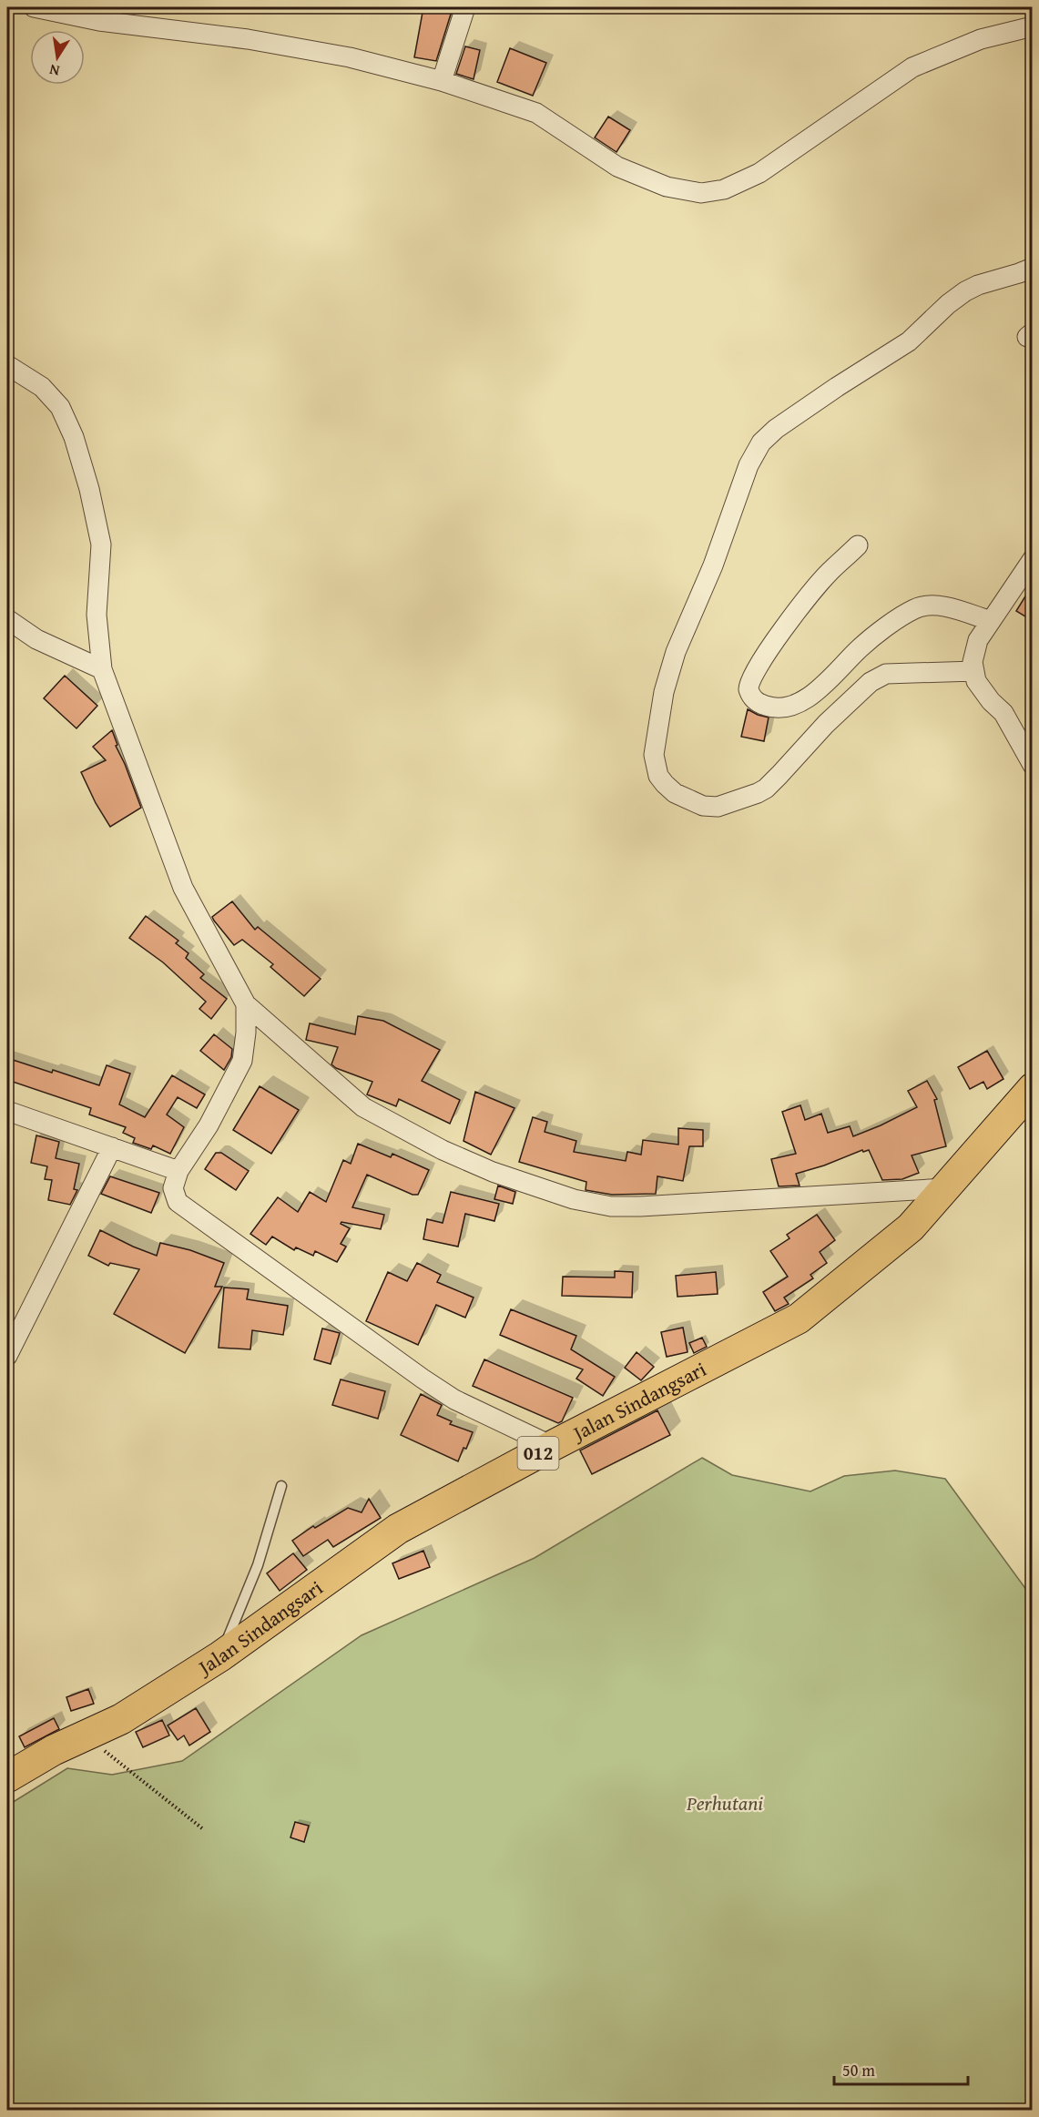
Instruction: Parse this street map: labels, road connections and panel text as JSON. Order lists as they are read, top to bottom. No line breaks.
{"streets":{"main road":["Jalan Sindangsari","012"]},"parks":["Perhutani"],"scale_bar":"50 m","north":"bottom"}
